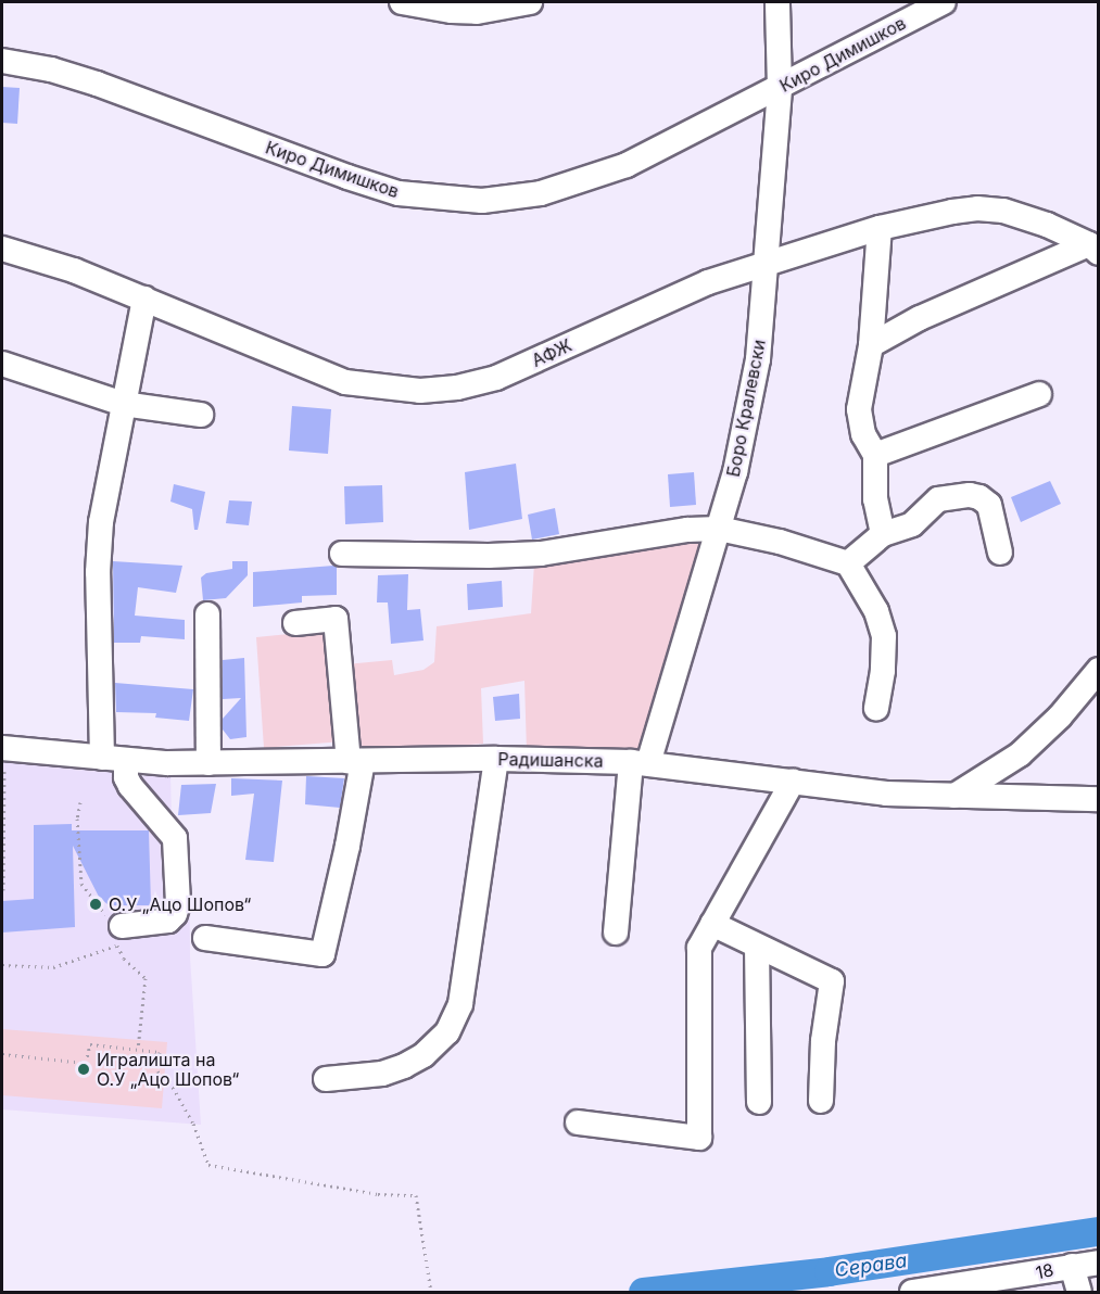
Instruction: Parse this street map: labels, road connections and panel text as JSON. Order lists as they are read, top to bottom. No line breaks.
{"streets":{"street":["Киро Димишков","АФЖ","Боро Кралевски","Радишанска","18"]},"crossings":[["Киро Димишков","Боро Кралевски"],["АФЖ","Боро Кралевски"],["Боро Кралевски","Радишанска"]],"water":["Серава"],"places":["О.У „Ацо Шопов“","Игралишта на О.У „Ацо Шопов“"]}
